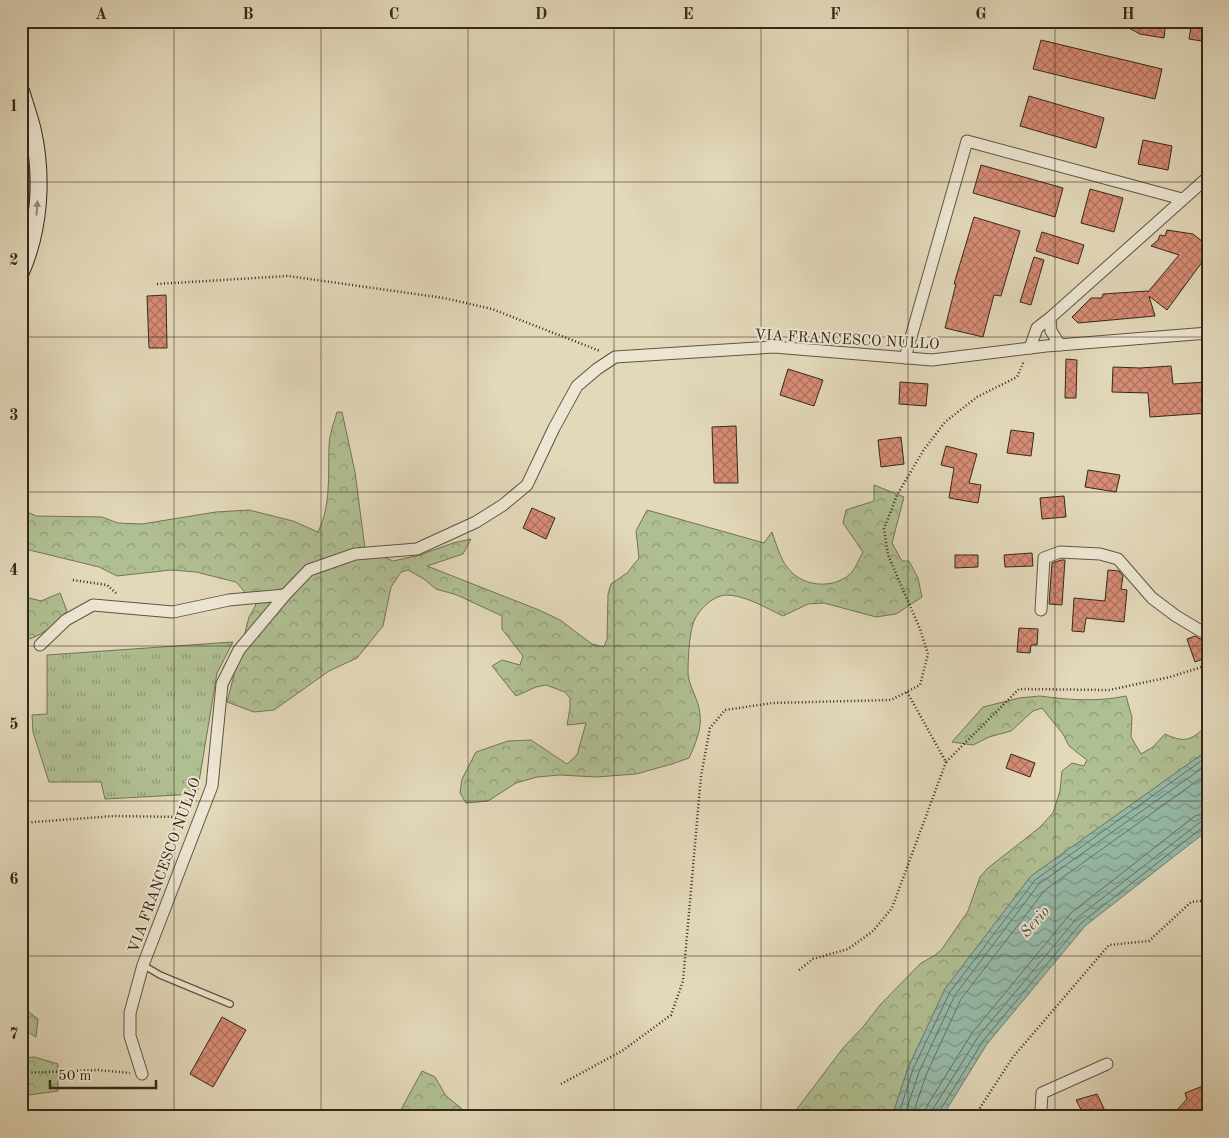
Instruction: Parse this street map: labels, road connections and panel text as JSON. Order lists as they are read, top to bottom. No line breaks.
{"streets":{"street":["VIA FRANCESCO NULLO"]},"water":["Serio"],"scale_bar":"50 m","grid":{"columns":["A","B","C","D","E","F","G","H"],"rows":["1","2","3","4","5","6","7"]}}
